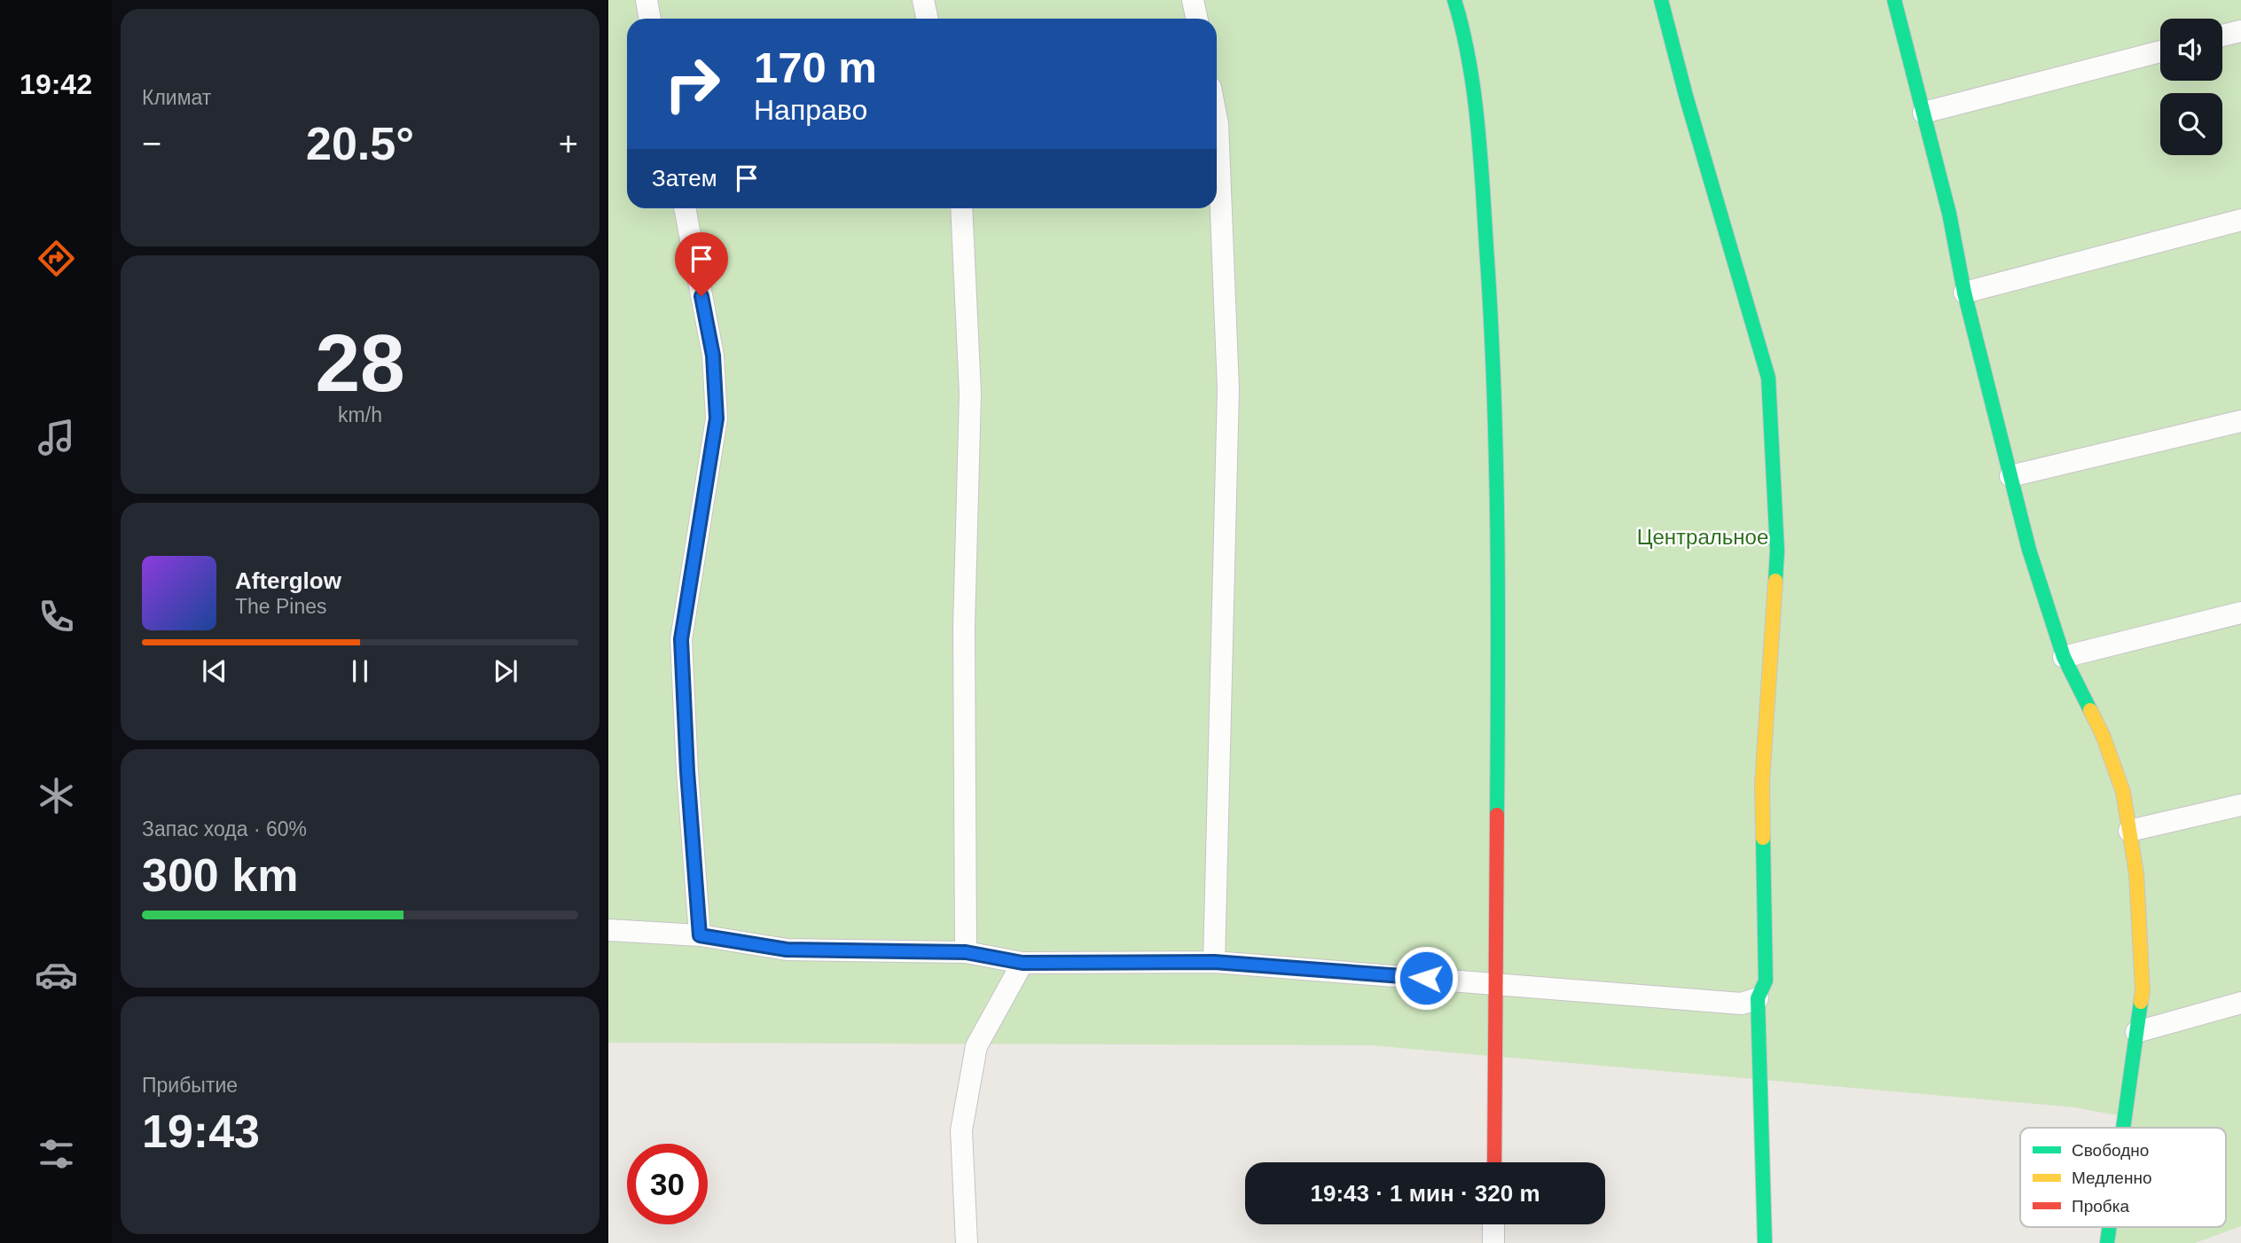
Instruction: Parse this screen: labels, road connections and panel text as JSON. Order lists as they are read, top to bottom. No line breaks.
{"parks":["Центральное"],"legend":["Свободно","Медленно","Пробка"],"page":{"tabs":"19:42","tile":["Климат",["28","km/h"],["Запас хода · 60%","300 km"],["Прибытие","19:43"]],"turn":["170 m","Направо"],"heat":["−","20.5°","+"],"then":"Затем","song":["Afterglow","The Pines"],"limit":"30","trip":"19:43 · 1 мин · 320 m"}}
